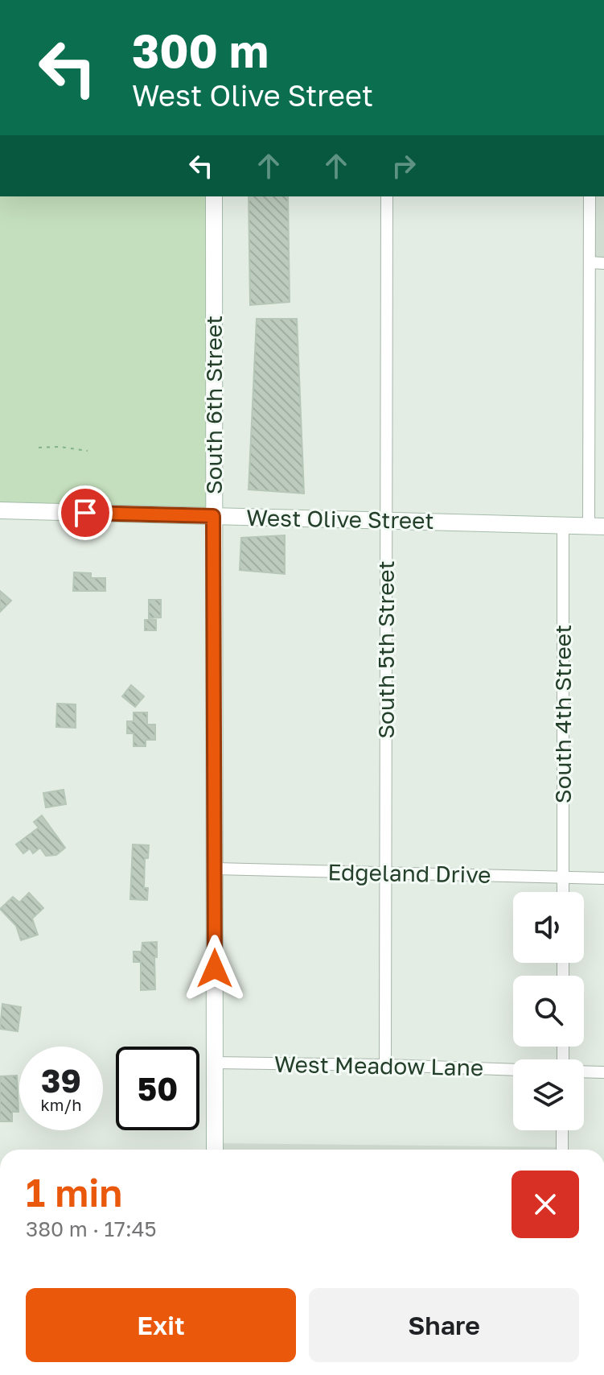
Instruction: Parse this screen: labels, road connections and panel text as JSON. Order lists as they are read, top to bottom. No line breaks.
{"streets":{"main road":["South 6th Street","West Olive Street"],"street":["South 5th Street","South 4th Street","Edgeland Drive","West Meadow Lane"]},"crossings":[["South 6th Street","West Olive Street"],["South 6th Street","Edgeland Drive"],["South 6th Street","West Meadow Lane"],["West Olive Street","South 5th Street"],["West Olive Street","South 4th Street"],["South 5th Street","Edgeland Drive"],["South 5th Street","West Meadow Lane"],["South 4th Street","Edgeland Drive"]],"page":{"turn":["300 m","West Olive Street"],"speed":"39 km/h","limit":"50","heading":["1 min","380 m · 17:45"],"buttons":["Exit","Share"]}}
